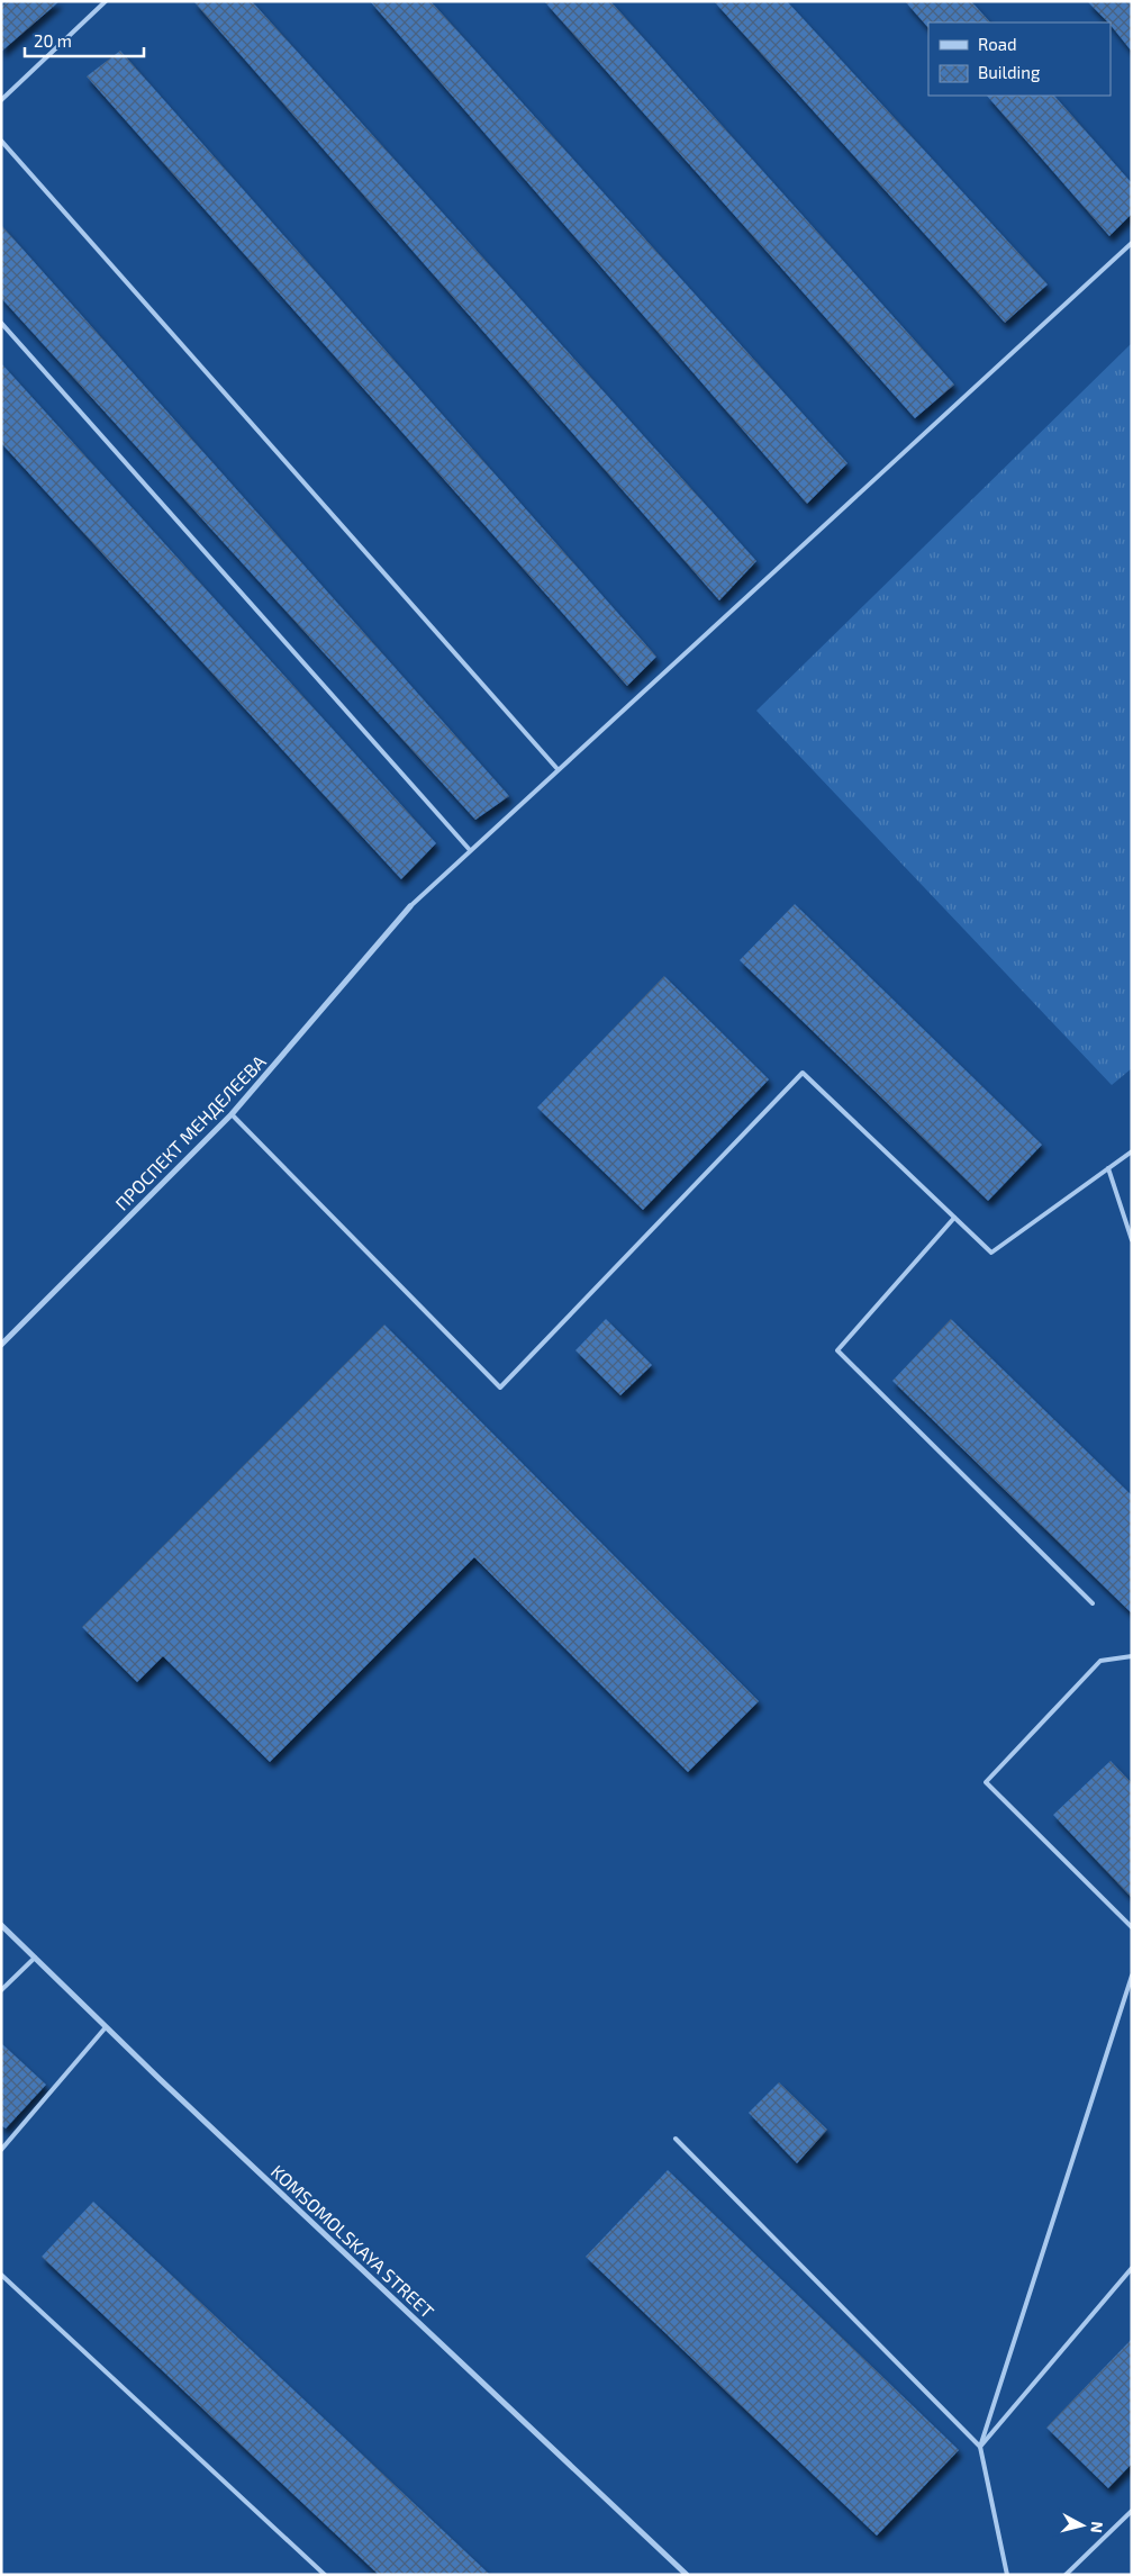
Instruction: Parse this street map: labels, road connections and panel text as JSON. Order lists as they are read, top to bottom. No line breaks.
{"streets":{"street":["ПРОСПЕКТ МЕНДЕЛЕЕВА","KOMSOMOLSKAYA STREET"]},"legend":["Road","Building"],"scale_bar":"20 m","north":"right"}
